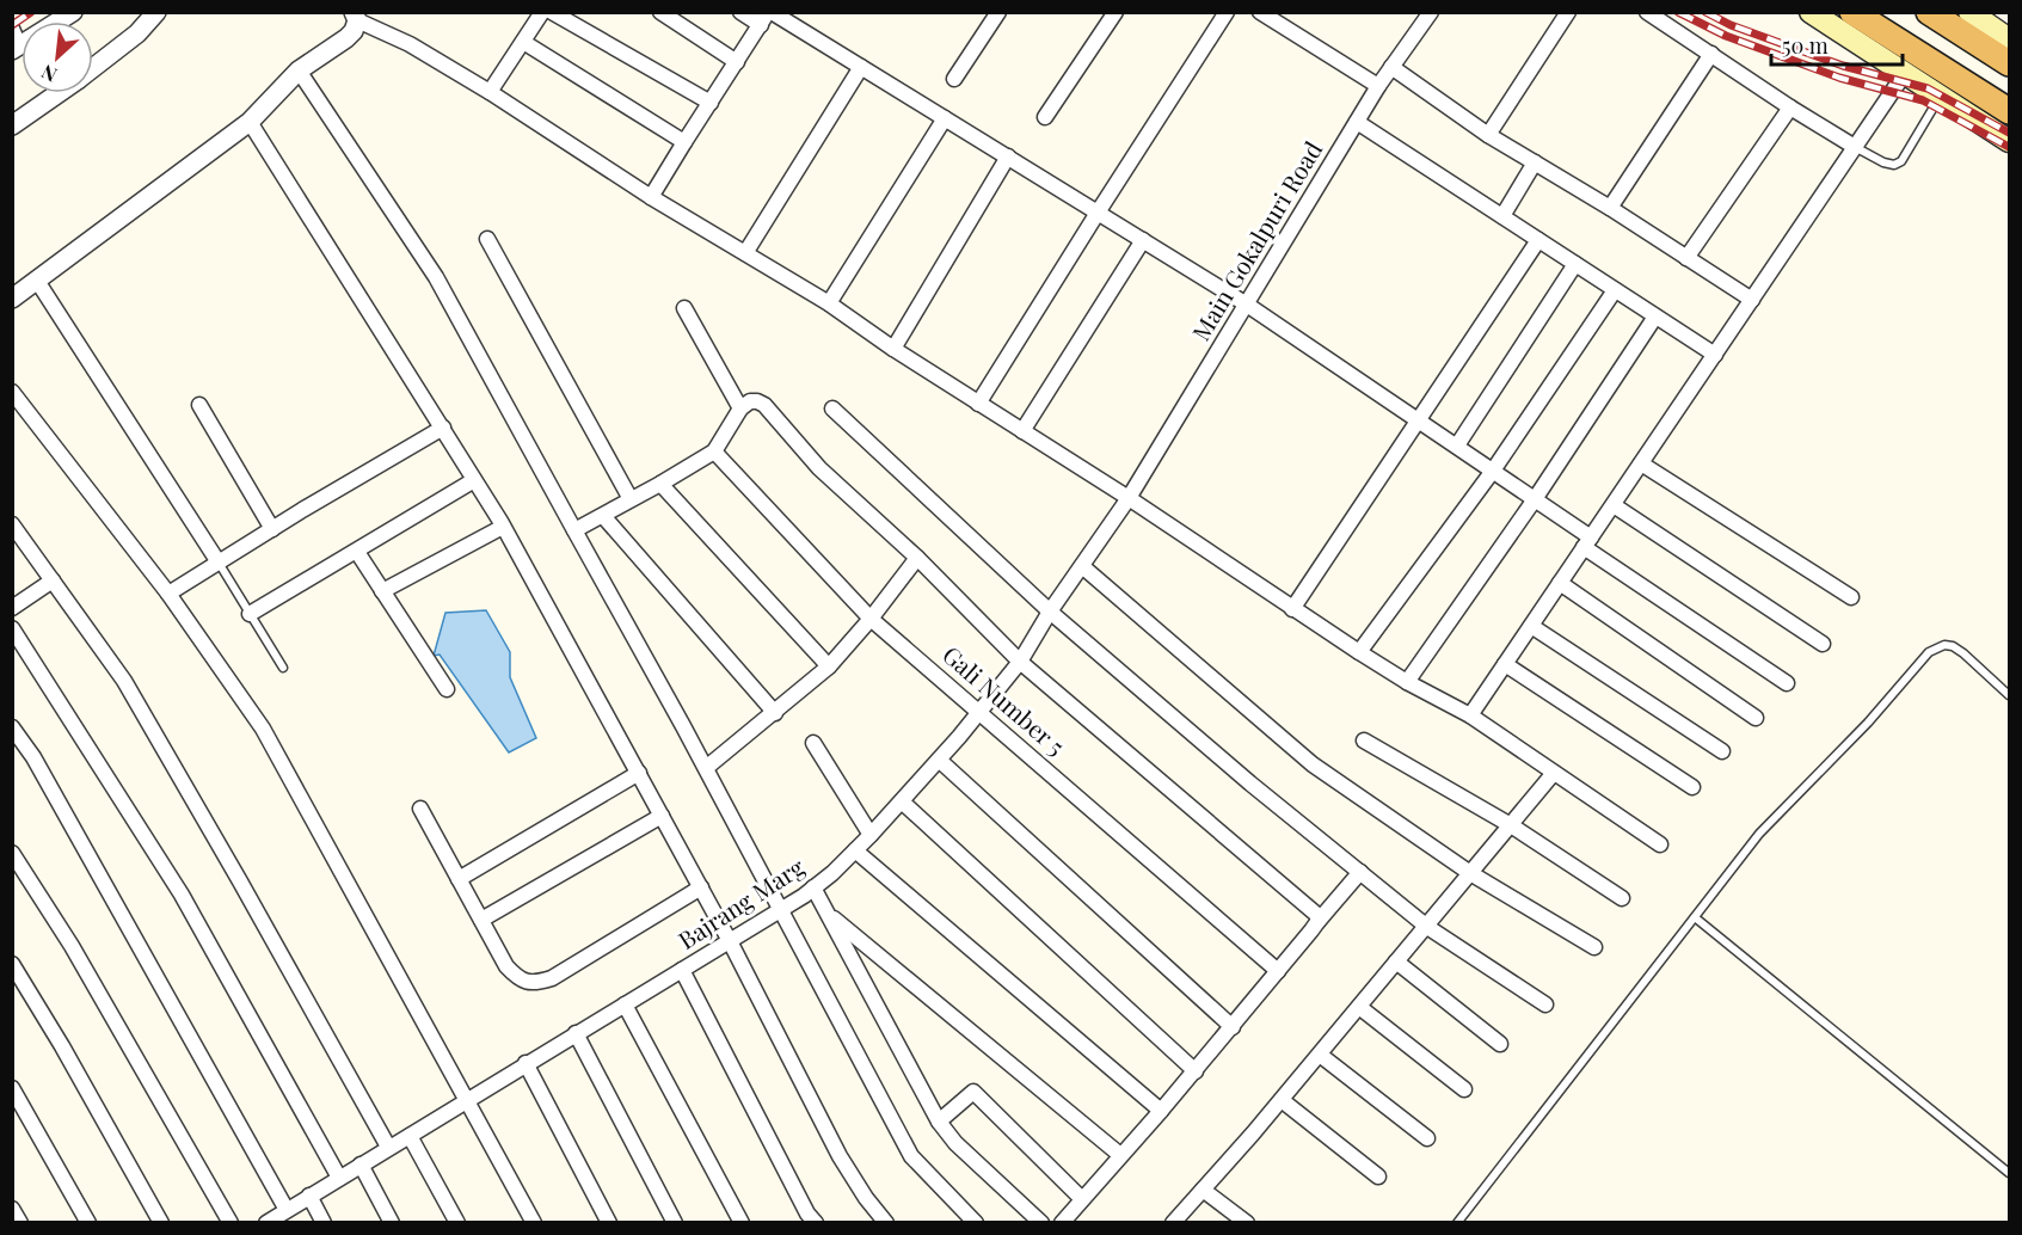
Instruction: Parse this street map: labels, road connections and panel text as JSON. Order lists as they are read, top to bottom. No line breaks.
{"streets":{"street":["Main Gokalpuri Road","Gali Number 5","Bajrang Marg"]},"crossings":[["Main Gokalpuri Road","Bajrang Marg"],["Gali Number 5","Bajrang Marg"]],"scale_bar":"50 m","north":"bottom left"}
